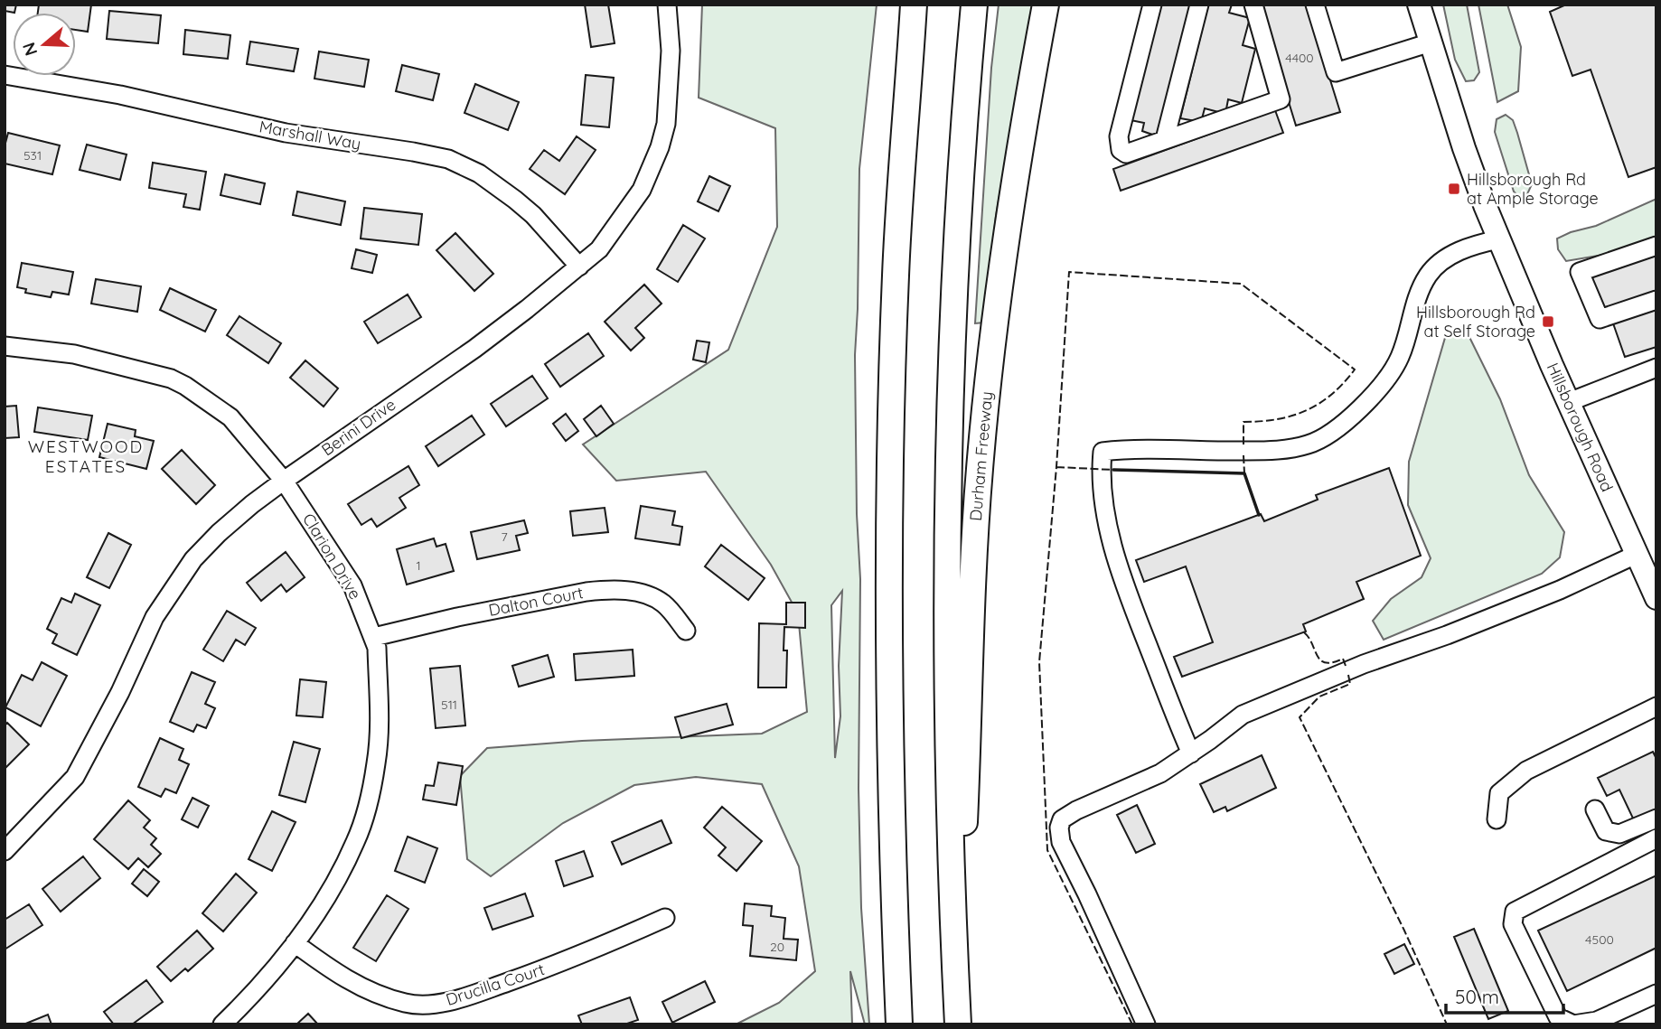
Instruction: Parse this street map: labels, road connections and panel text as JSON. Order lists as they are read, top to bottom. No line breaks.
{"streets":{"highway":["Durham Freeway"],"main road":["Hillsborough Road"],"street":["Marshall Way","Berini Drive","Clarion Drive","Dalton Court","Drucilla Court"]},"crossings":[["Marshall Way","Berini Drive"],["Berini Drive","Clarion Drive"],["Clarion Drive","Dalton Court"],["Clarion Drive","Drucilla Court"]],"districts":["WESTWOOD ESTATES"],"places":{"transit":["Hillsborough Rd at Ample Storage","Hillsborough Rd at Self Storage"]},"house_numbers":["4400","531","7","1","511","4500","20"],"scale_bar":"50 m","north":"left"}
